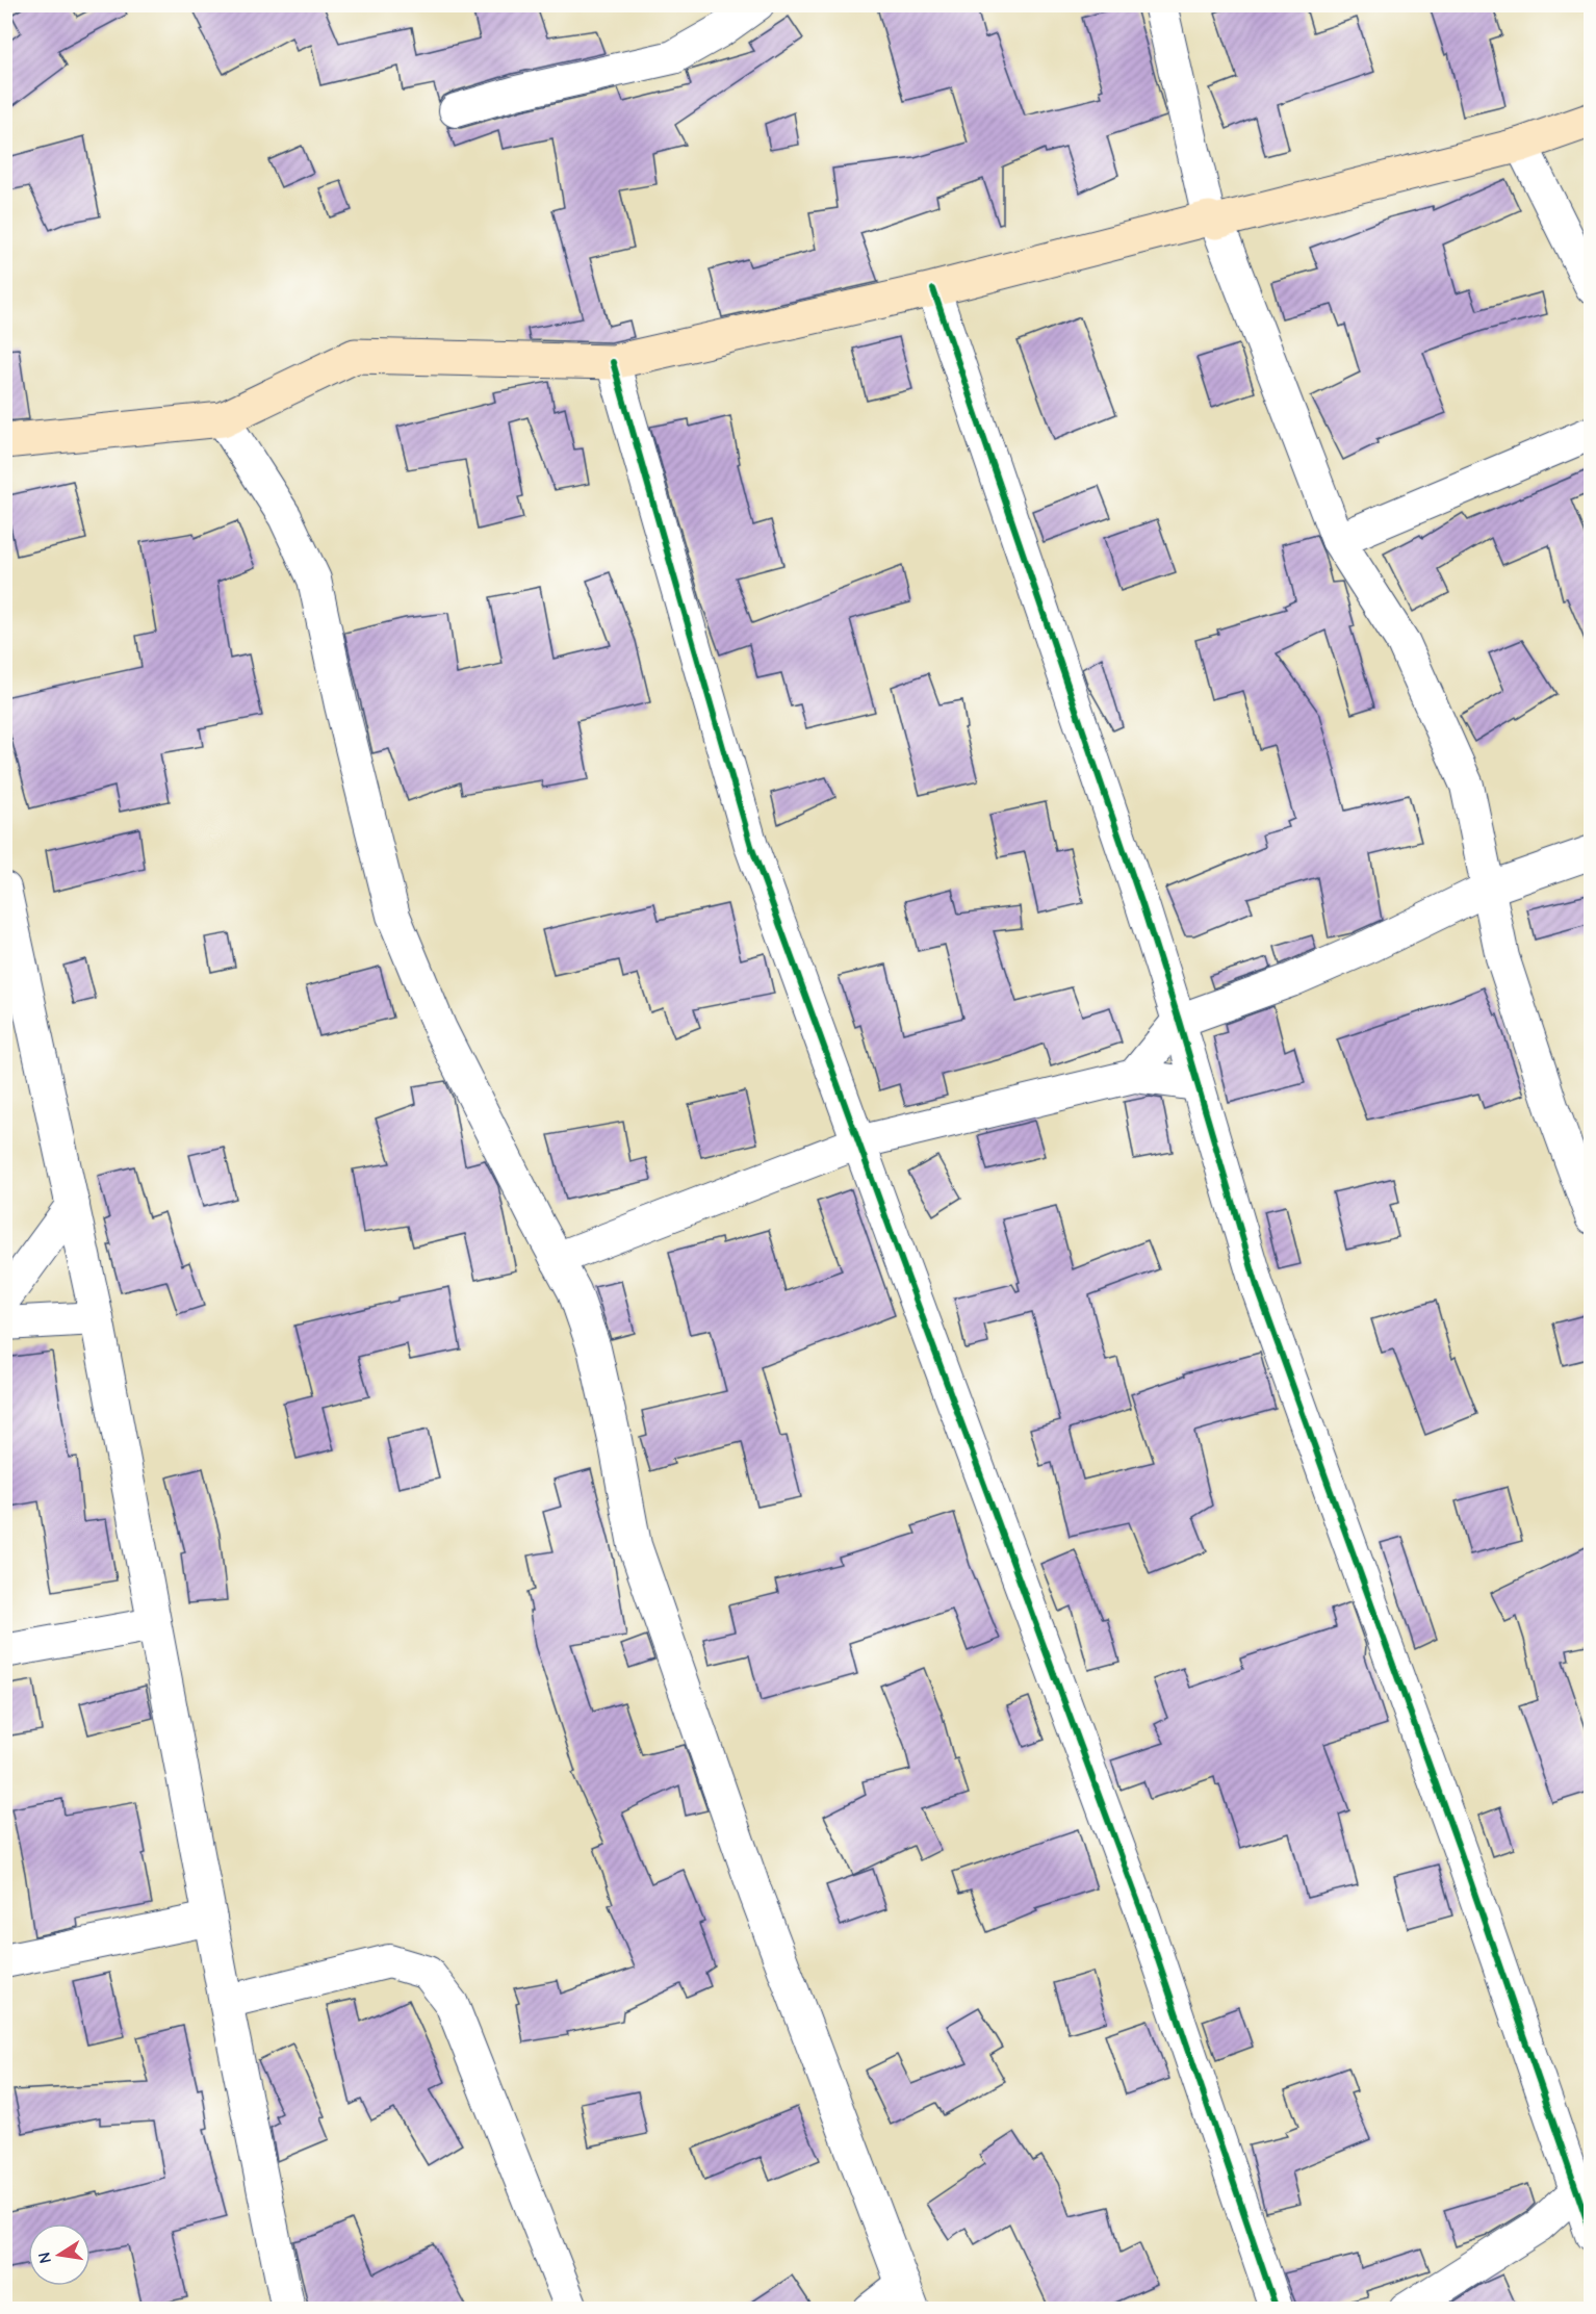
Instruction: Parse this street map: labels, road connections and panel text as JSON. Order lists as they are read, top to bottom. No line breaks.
{"north":"left"}
